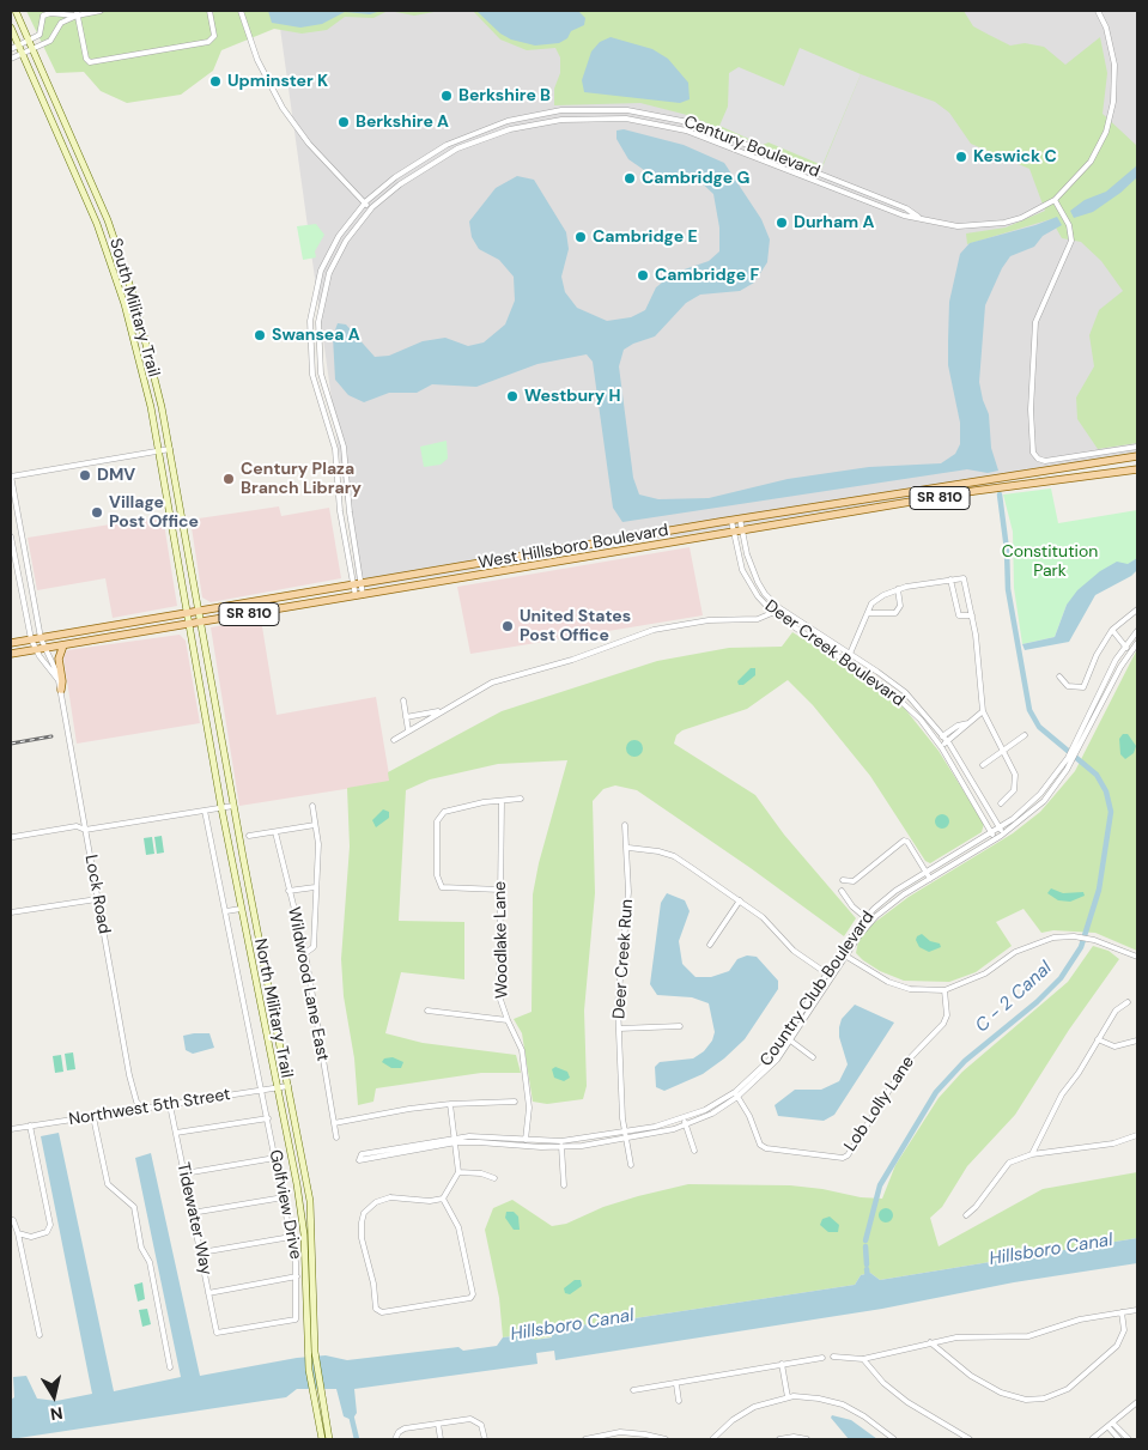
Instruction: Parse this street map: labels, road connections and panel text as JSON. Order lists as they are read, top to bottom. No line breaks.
{"streets":{"main road":["SR 810","West Hillsboro Boulevard"],"street":["Century Boulevard","South Military Trail","Deer Creek Boulevard","Lock Road","Woodlake Lane","Deer Creek Run","Wildwood Lane East","Country Club Boulevard","North Military Trail","Lob Lolly Lane","Northwest 5th Street","Golfview Drive","Tidewater Way"]},"crossings":[["Century Boulevard","West Hillsboro Boulevard"],["South Military Trail","West Hillsboro Boulevard"],["South Military Trail","North Military Trail"],["West Hillsboro Boulevard","Deer Creek Boulevard"],["West Hillsboro Boulevard","Lock Road"],["West Hillsboro Boulevard","North Military Trail"],["Deer Creek Boulevard","Country Club Boulevard"],["Lock Road","Northwest 5th Street"],["Woodlake Lane","Country Club Boulevard"],["Deer Creek Run","Country Club Boulevard"],["Country Club Boulevard","Lob Lolly Lane"],["North Military Trail","Northwest 5th Street"],["North Military Trail","Golfview Drive"],["Northwest 5th Street","Golfview Drive"],["Northwest 5th Street","Tidewater Way"],["Golfview Drive","Tidewater Way"]],"water":["C - 2 Canal","Hillsboro Canal"],"parks":["Constitution Park"],"places":["Upminster K","Berkshire B","Berkshire A","Keswick C","Cambridge G","Durham A","Cambridge E","Cambridge F","Swansea A","Westbury H","DMV","Century Plaza Branch Library","Village Post Office","United States Post Office"],"north":"bottom"}
